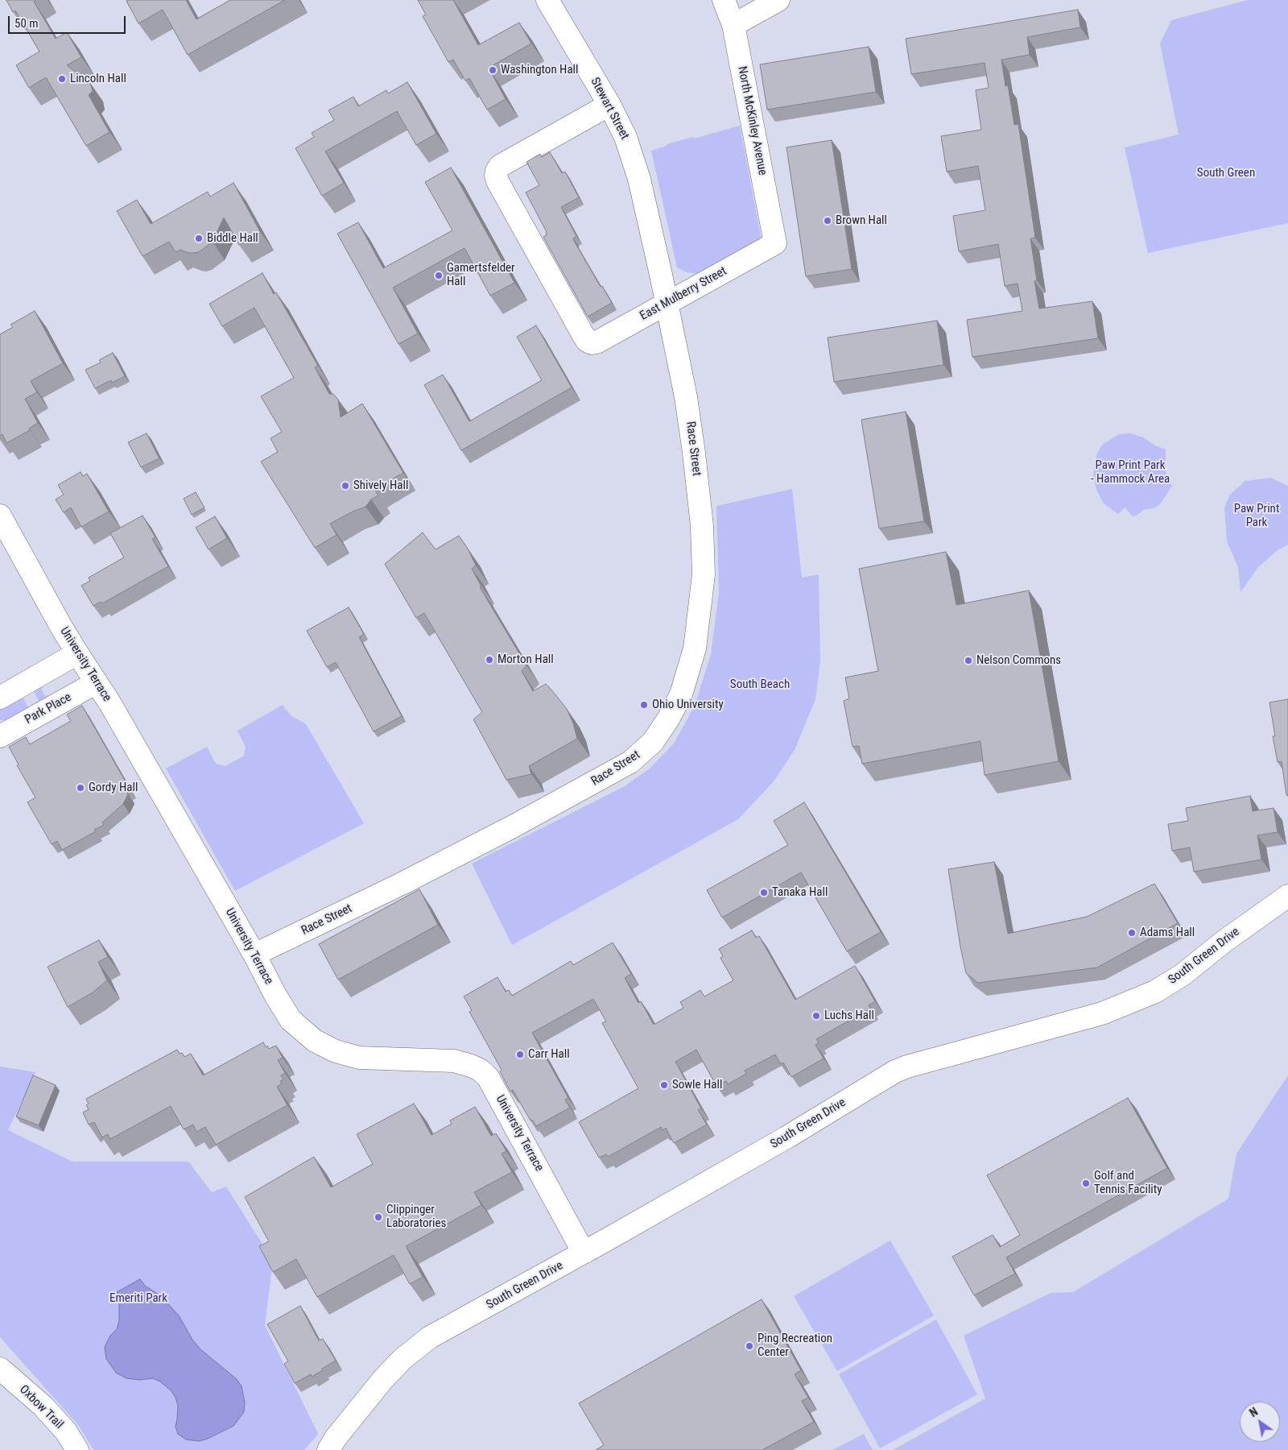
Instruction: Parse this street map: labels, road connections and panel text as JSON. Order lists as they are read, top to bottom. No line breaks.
{"streets":{"street":["Stewart Street","North McKinley Avenue","East Mulberry Street","Race Street","University Terrace","Park Place","South Green Drive","Oxbow Trail"]},"crossings":[["Stewart Street","East Mulberry Street"],["Stewart Street","Race Street"],["North McKinley Avenue","East Mulberry Street"],["East Mulberry Street","Race Street"],["Race Street","University Terrace"],["University Terrace","Park Place"],["University Terrace","South Green Drive"]],"parks":["South Green","Paw Print Park - Hammock Area","Paw Print Park","South Beach","Emeriti Park"],"places":["Washington Hall","Lincoln Hall","Brown Hall","Biddle Hall","Gamertsfelder Hall","Shively Hall","Morton Hall","Nelson Commons","Ohio University","Gordy Hall","Tanaka Hall","Adams Hall","Luchs Hall","Carr Hall","Sowle Hall","Golf and Tennis Facility","Clippinger Laboratories","Ping Recreation Center"],"scale_bar":"50 m","north":"top left"}
